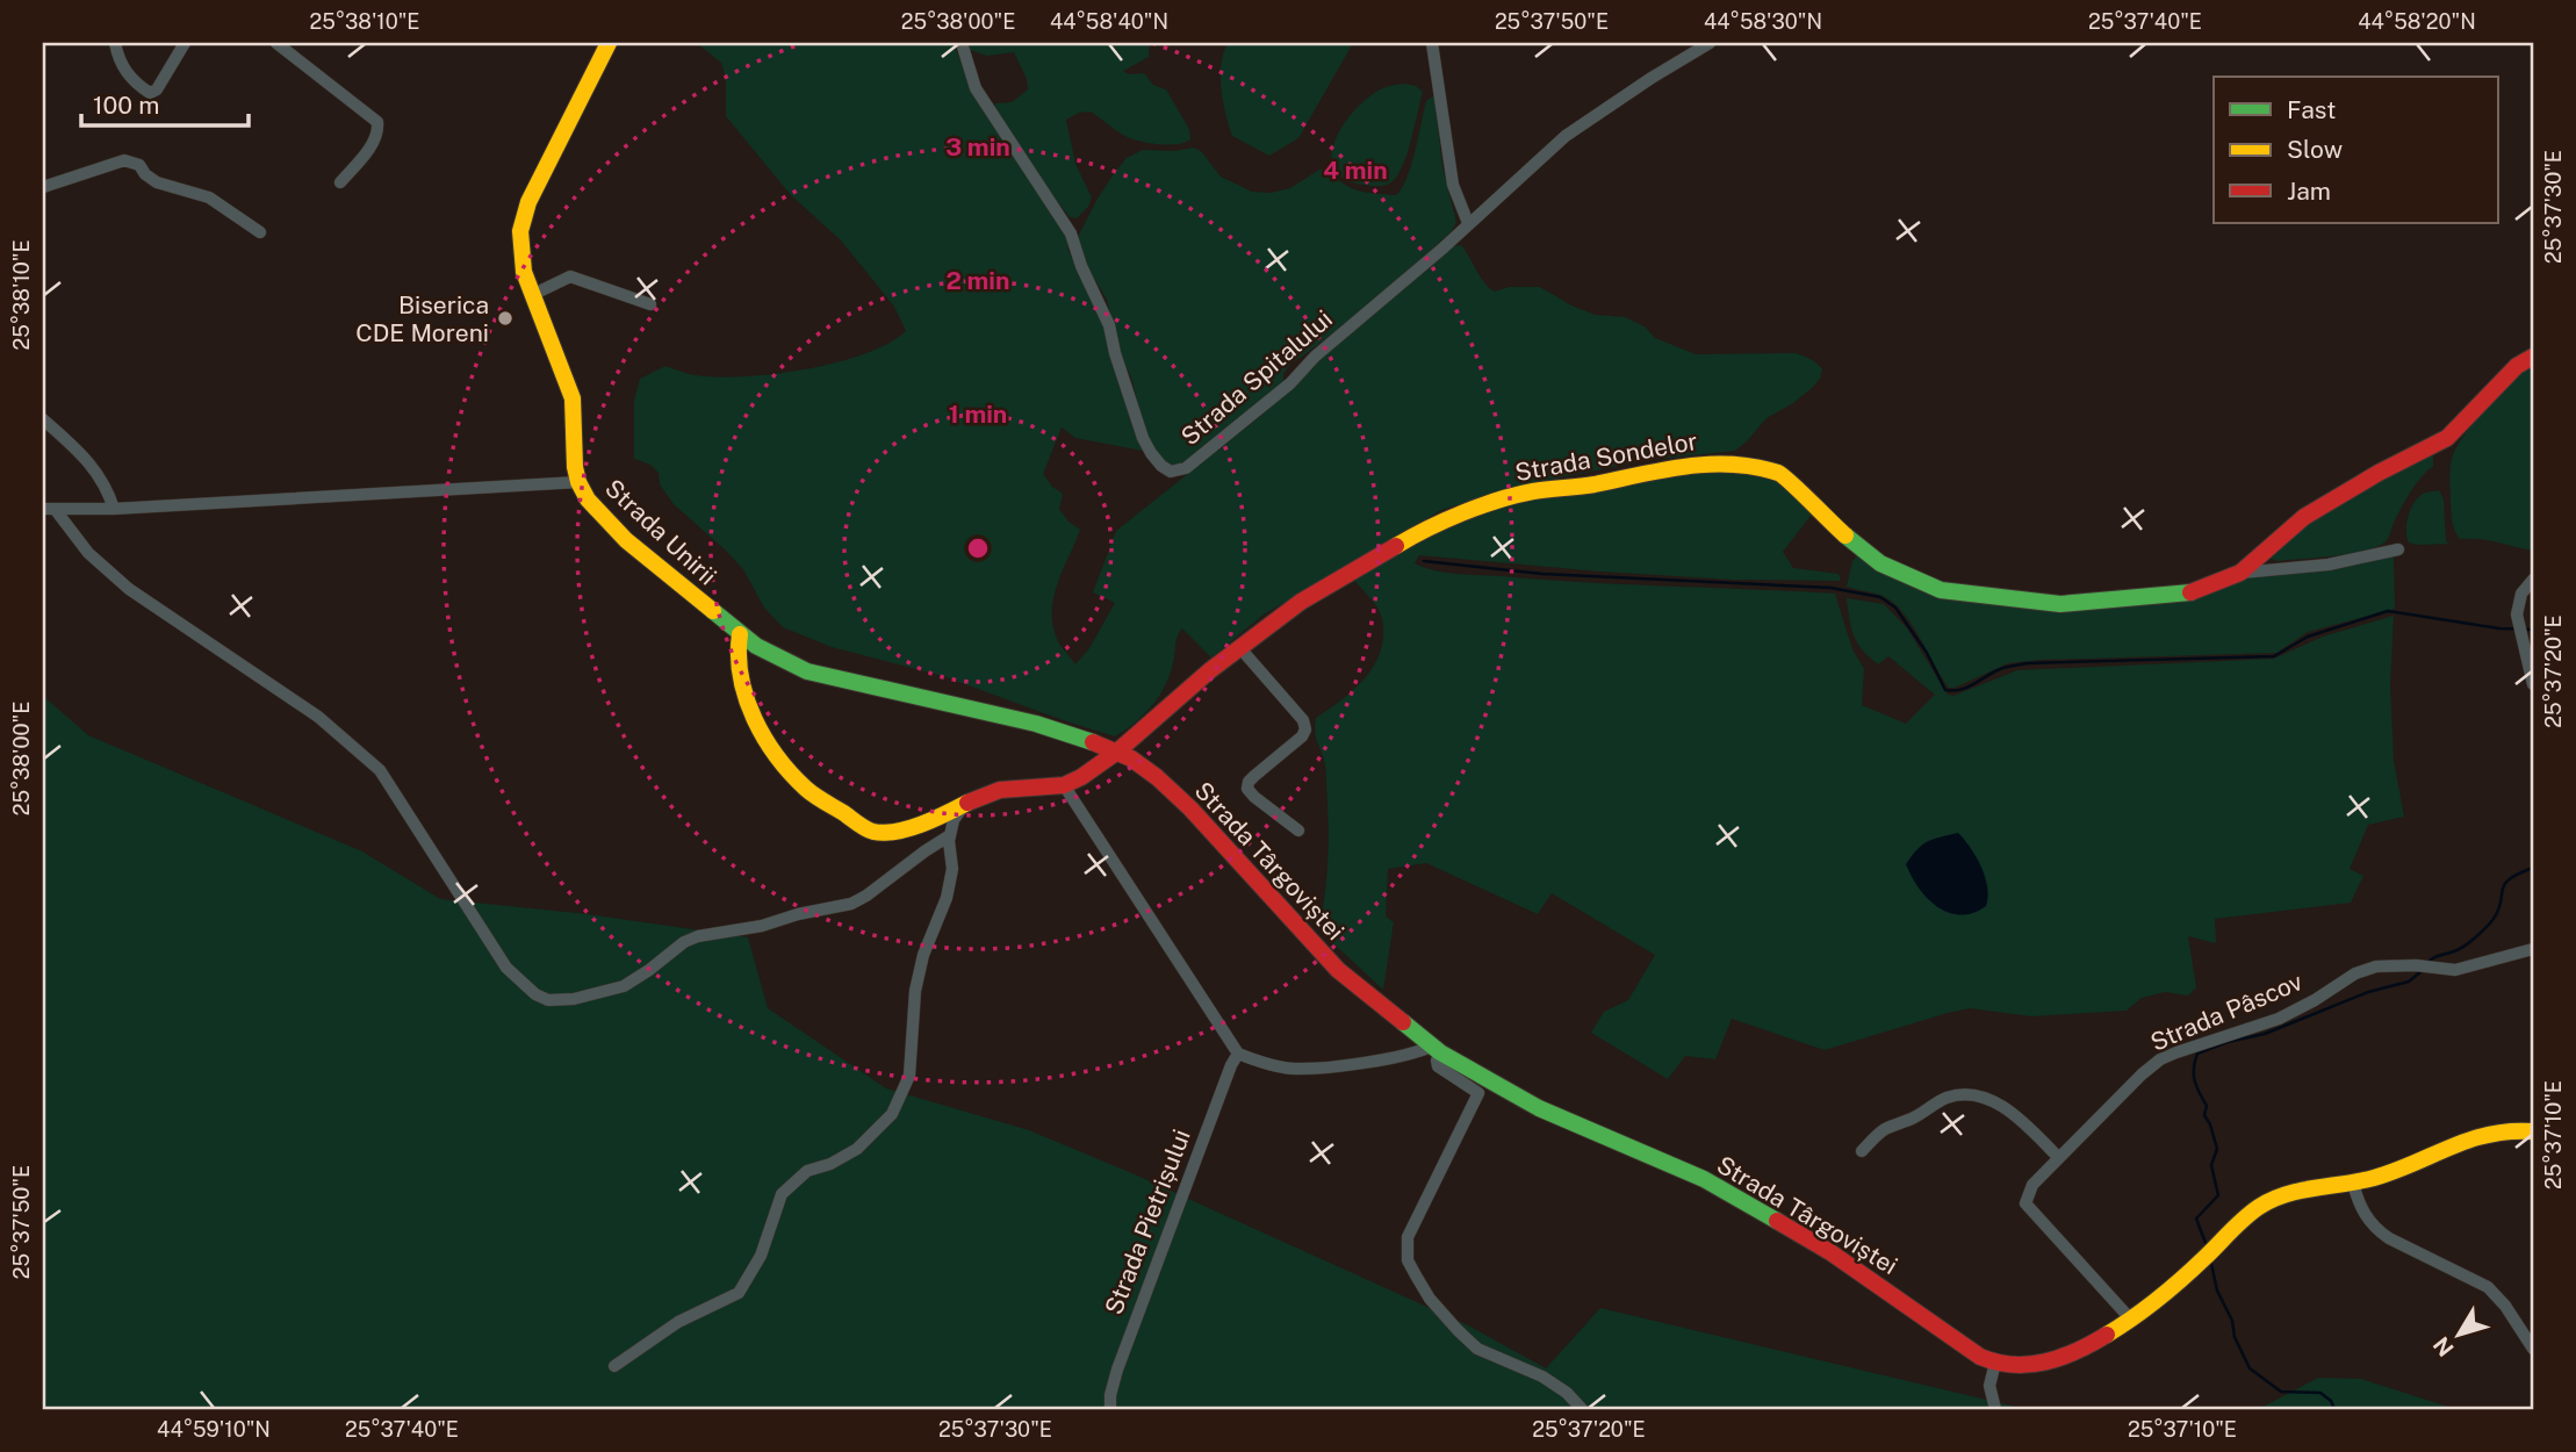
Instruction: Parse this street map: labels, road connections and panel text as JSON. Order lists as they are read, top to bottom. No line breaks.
{"streets":{"main road":["Strada Sondelor","Strada Unirii","Strada Târgoviștei"],"street":["Strada Spitalului","Strada Pâscov","Strada Pietrișului"]},"crossings":[["Strada Sondelor","Strada Târgoviștei"],["Strada Unirii","Strada Târgoviștei"],["Strada Târgoviștei","Strada Pâscov"]],"places":["Biserica CDE Moreni"],"legend":["Fast","Slow","Jam"],"scale_bar":"100 m","north":"bottom left","coordinates":["25°38'10\"E","25°38'00\"E","44°58'40\"N","25°37'50\"E","44°58'30\"N","25°37'40\"E","44°58'20\"N","25°37'30\"E","25°37'20\"E","25°37'10\"E","44°59'10\"N"],"rings":["3 min","4 min","2 min","1 min"]}
